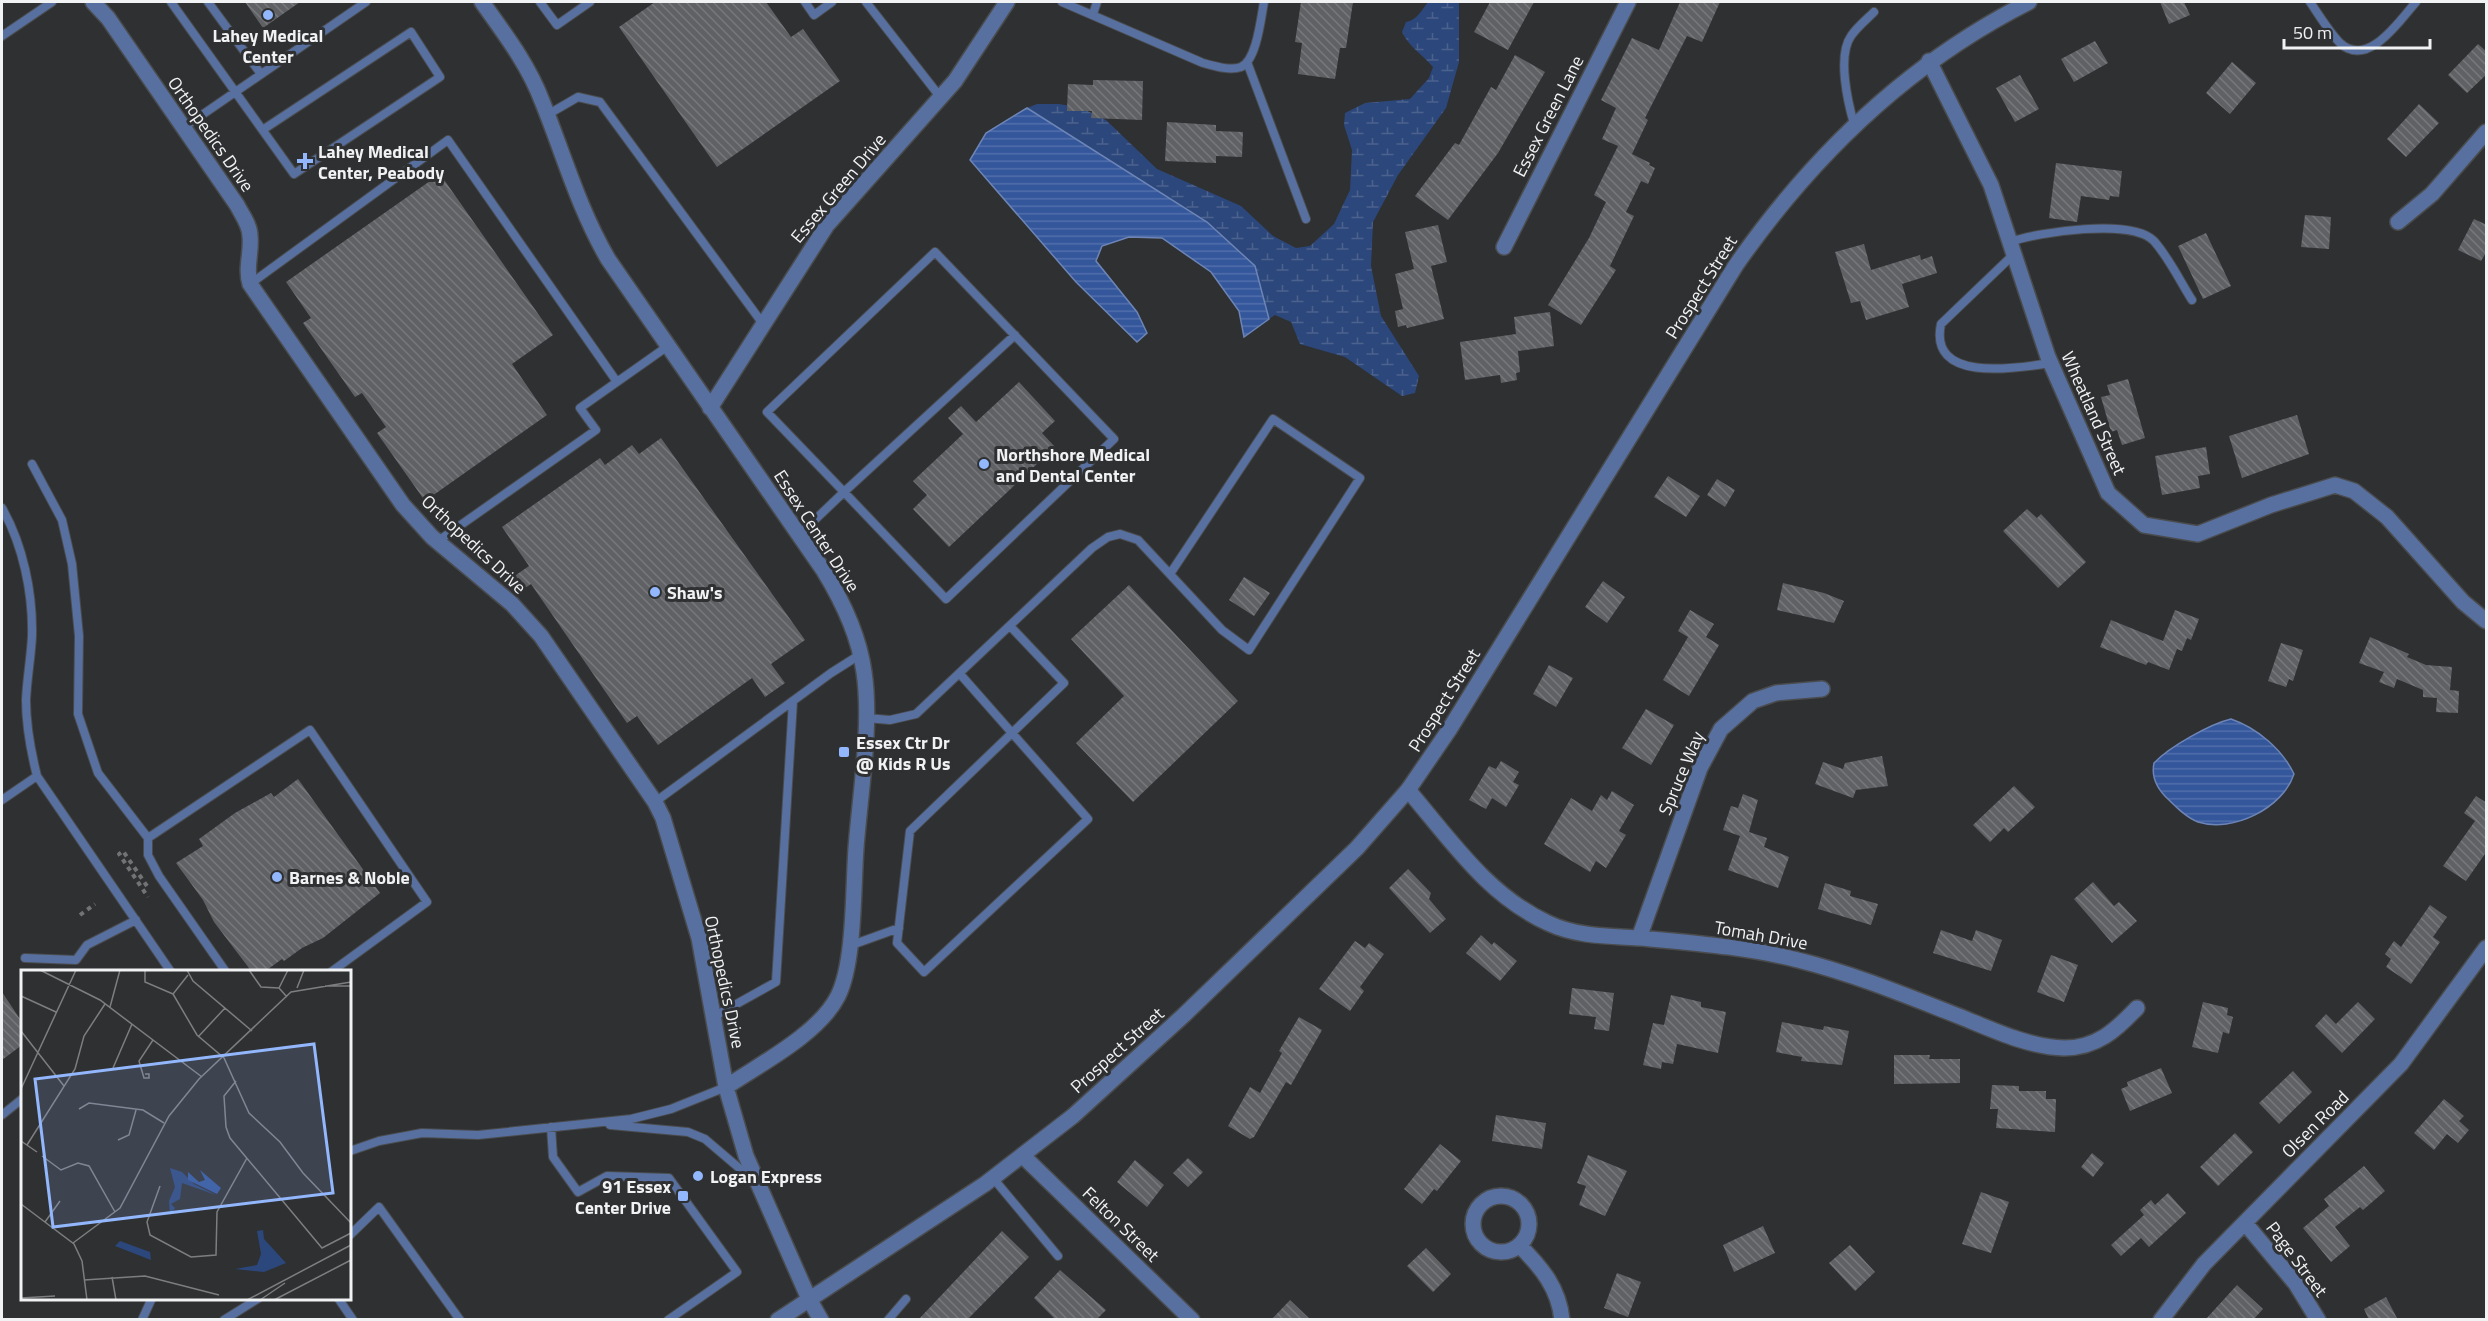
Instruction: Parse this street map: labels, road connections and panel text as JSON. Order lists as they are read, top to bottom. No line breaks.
{"streets":{"street":["Essex Green Lane","Orthopedics Drive","Essex Green Drive","Prospect Street","Wheatland Street","Essex Center Drive","Spruce Way","Tomah Drive","Olsen Road","Felton Street","Page Street"]},"crossings":[["Orthopedics Drive","Essex Center Drive"],["Essex Green Drive","Essex Center Drive"],["Prospect Street","Wheatland Street"],["Prospect Street","Tomah Drive"],["Prospect Street","Felton Street"],["Spruce Way","Tomah Drive"],["Olsen Road","Page Street"]],"places":{"other":["Lahey Medical Center","Northshore Medical and Dental Center","Shaw's","Barnes & Noble","Logan Express"],"health":["Lahey Medical Center, Peabody"],"transit":["Essex Ctr Dr @ Kids R Us","91 Essex Center Drive"]},"scale_bar":"50 m"}
